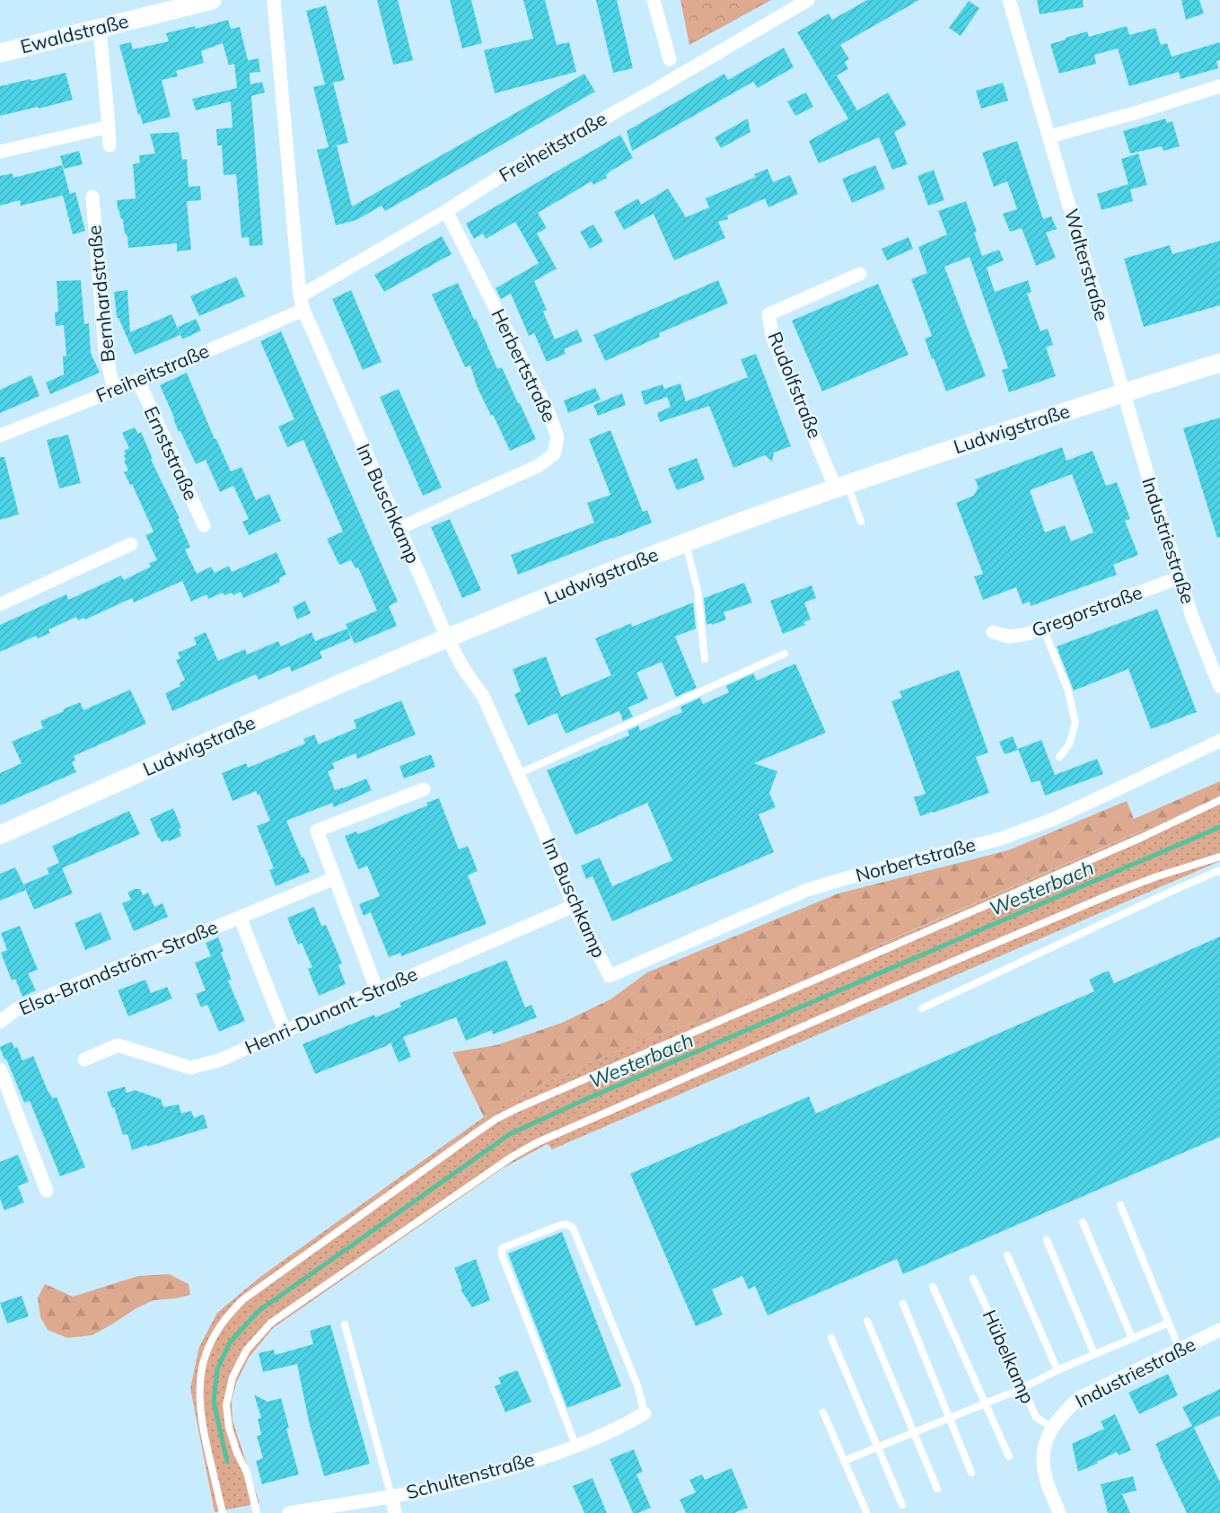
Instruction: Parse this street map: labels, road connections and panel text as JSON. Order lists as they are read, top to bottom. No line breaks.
{"streets":{"main road":["Ewaldstraße","Ludwigstraße"],"street":["Freiheitstraße","Walterstraße","Bernhardstraße","Herbertstraße","Rudolfstraße","Ernststraße","Im Buschkamp","Industriestraße","Gregorstraße","Norbertstraße","Elsa-Brandström-Straße","Henri-Dunant-Straße","Schultenstraße"],"lane":["Hübelkamp"]},"crossings":[["Freiheitstraße","Bernhardstraße"],["Freiheitstraße","Herbertstraße"],["Freiheitstraße","Ernststraße"],["Freiheitstraße","Im Buschkamp"],["Walterstraße","Ludwigstraße"],["Walterstraße","Industriestraße"],["Herbertstraße","Im Buschkamp"],["Rudolfstraße","Ludwigstraße"],["Ludwigstraße","Im Buschkamp"],["Ludwigstraße","Industriestraße"],["Im Buschkamp","Norbertstraße"],["Im Buschkamp","Henri-Dunant-Straße"],["Industriestraße","Gregorstraße"],["Industriestraße","Hübelkamp"],["Elsa-Brandström-Straße","Henri-Dunant-Straße"]],"water":["Westerbach"]}
